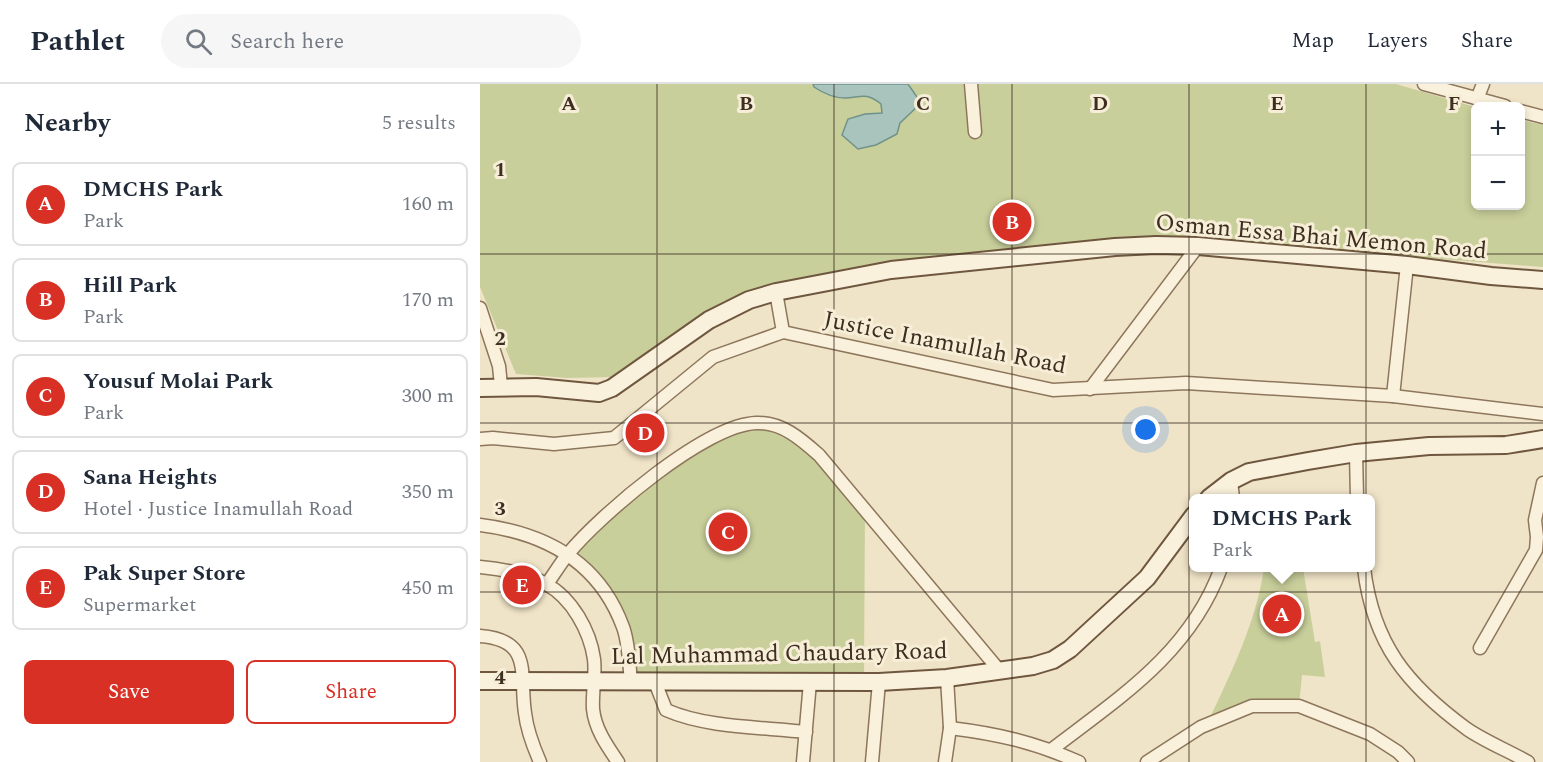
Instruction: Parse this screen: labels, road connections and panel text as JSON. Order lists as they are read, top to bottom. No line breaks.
{"streets":{"street":["Osman Essa Bhai Memon Road","Justice Inamullah Road","Lal Muhammad Chaudary Road"]},"page":{"header":"Pathlet","search":"Search here","nav":["Map","Layers","Share"],"heading":["Nearby","5 results"],"map_buttons":["+","−"],"list":[{"mark":"A","name":"DMCHS Park","note":"Park","value":"160 m"},{"mark":"B","name":"Hill Park","note":"Park","value":"170 m"},{"mark":"C","name":"Yousuf Molai Park","note":"Park","value":"300 m"},{"mark":"D","name":"Sana Heights","note":"Hotel · Justice Inamullah Road","value":"350 m"},{"mark":"E","name":"Pak Super Store","note":"Supermarket","value":"450 m"}],"pins":["B","D","C","E","A"],"popup":["DMCHS Park","Park"],"buttons":["Save","Share"]},"grid":{"columns":["A","B","C","D","E","F"],"rows":["1","2","3","4"]}}
